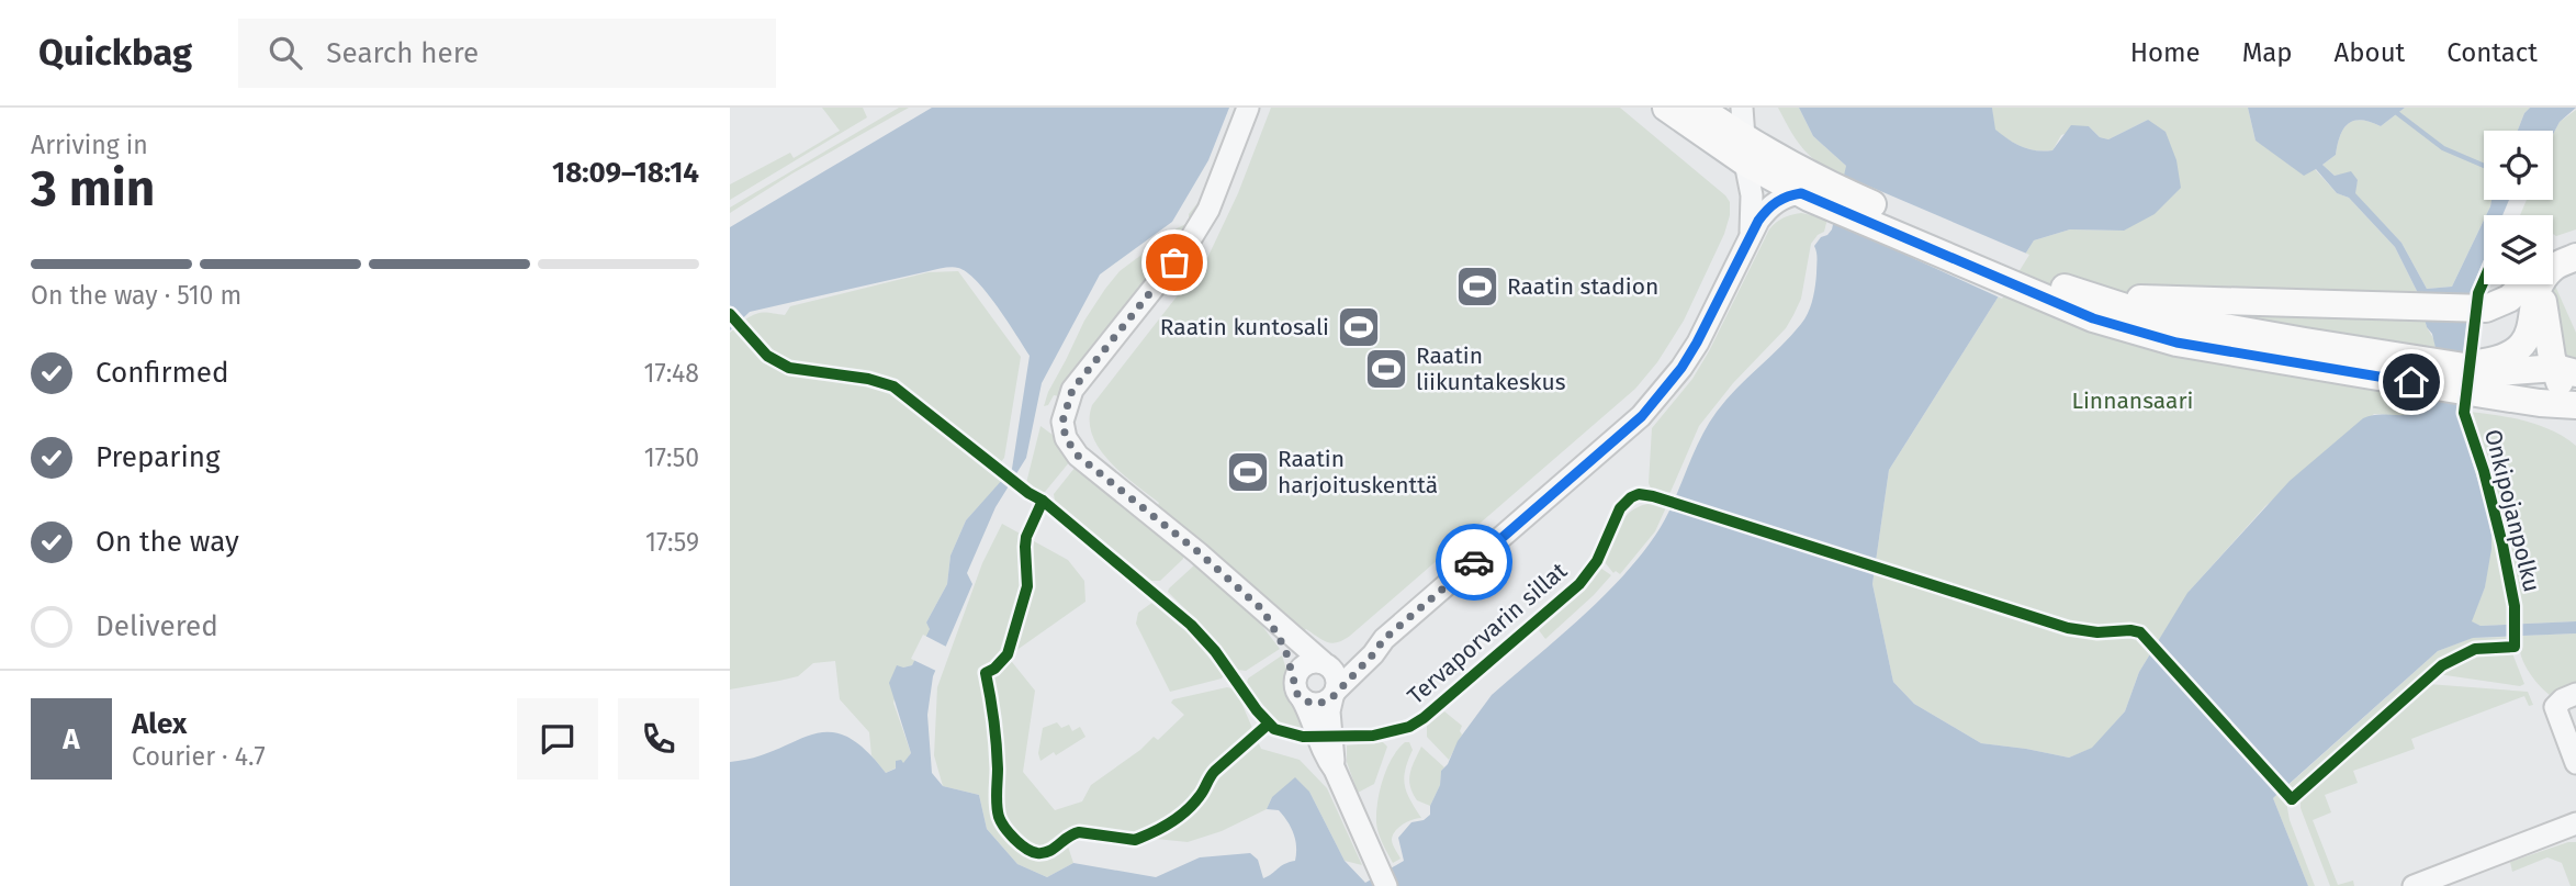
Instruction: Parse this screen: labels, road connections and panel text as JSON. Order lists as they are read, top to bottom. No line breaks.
{"streets":{"cycle path":["Onkipojanpolku","Tervaporvarin sillat"]},"parks":["Linnansaari"],"places":{"sports":["Raatin stadion","Raatin kuntosali","Raatin liikuntakeskus","Raatin harjoituskenttä"]},"page":{"header":"Quickbag","search":"Search here","nav":["Home","Map","About","Contact"],"heading":["3 min","Arriving in","18:09–18:14"],"panel":["Alex","Courier · 4.7"],"bar":"On the way · 510 m","list":[["Confirmed","17:48"],["Preparing","17:50"],["On the way","17:59"],"Delivered"],"round":"A"}}
